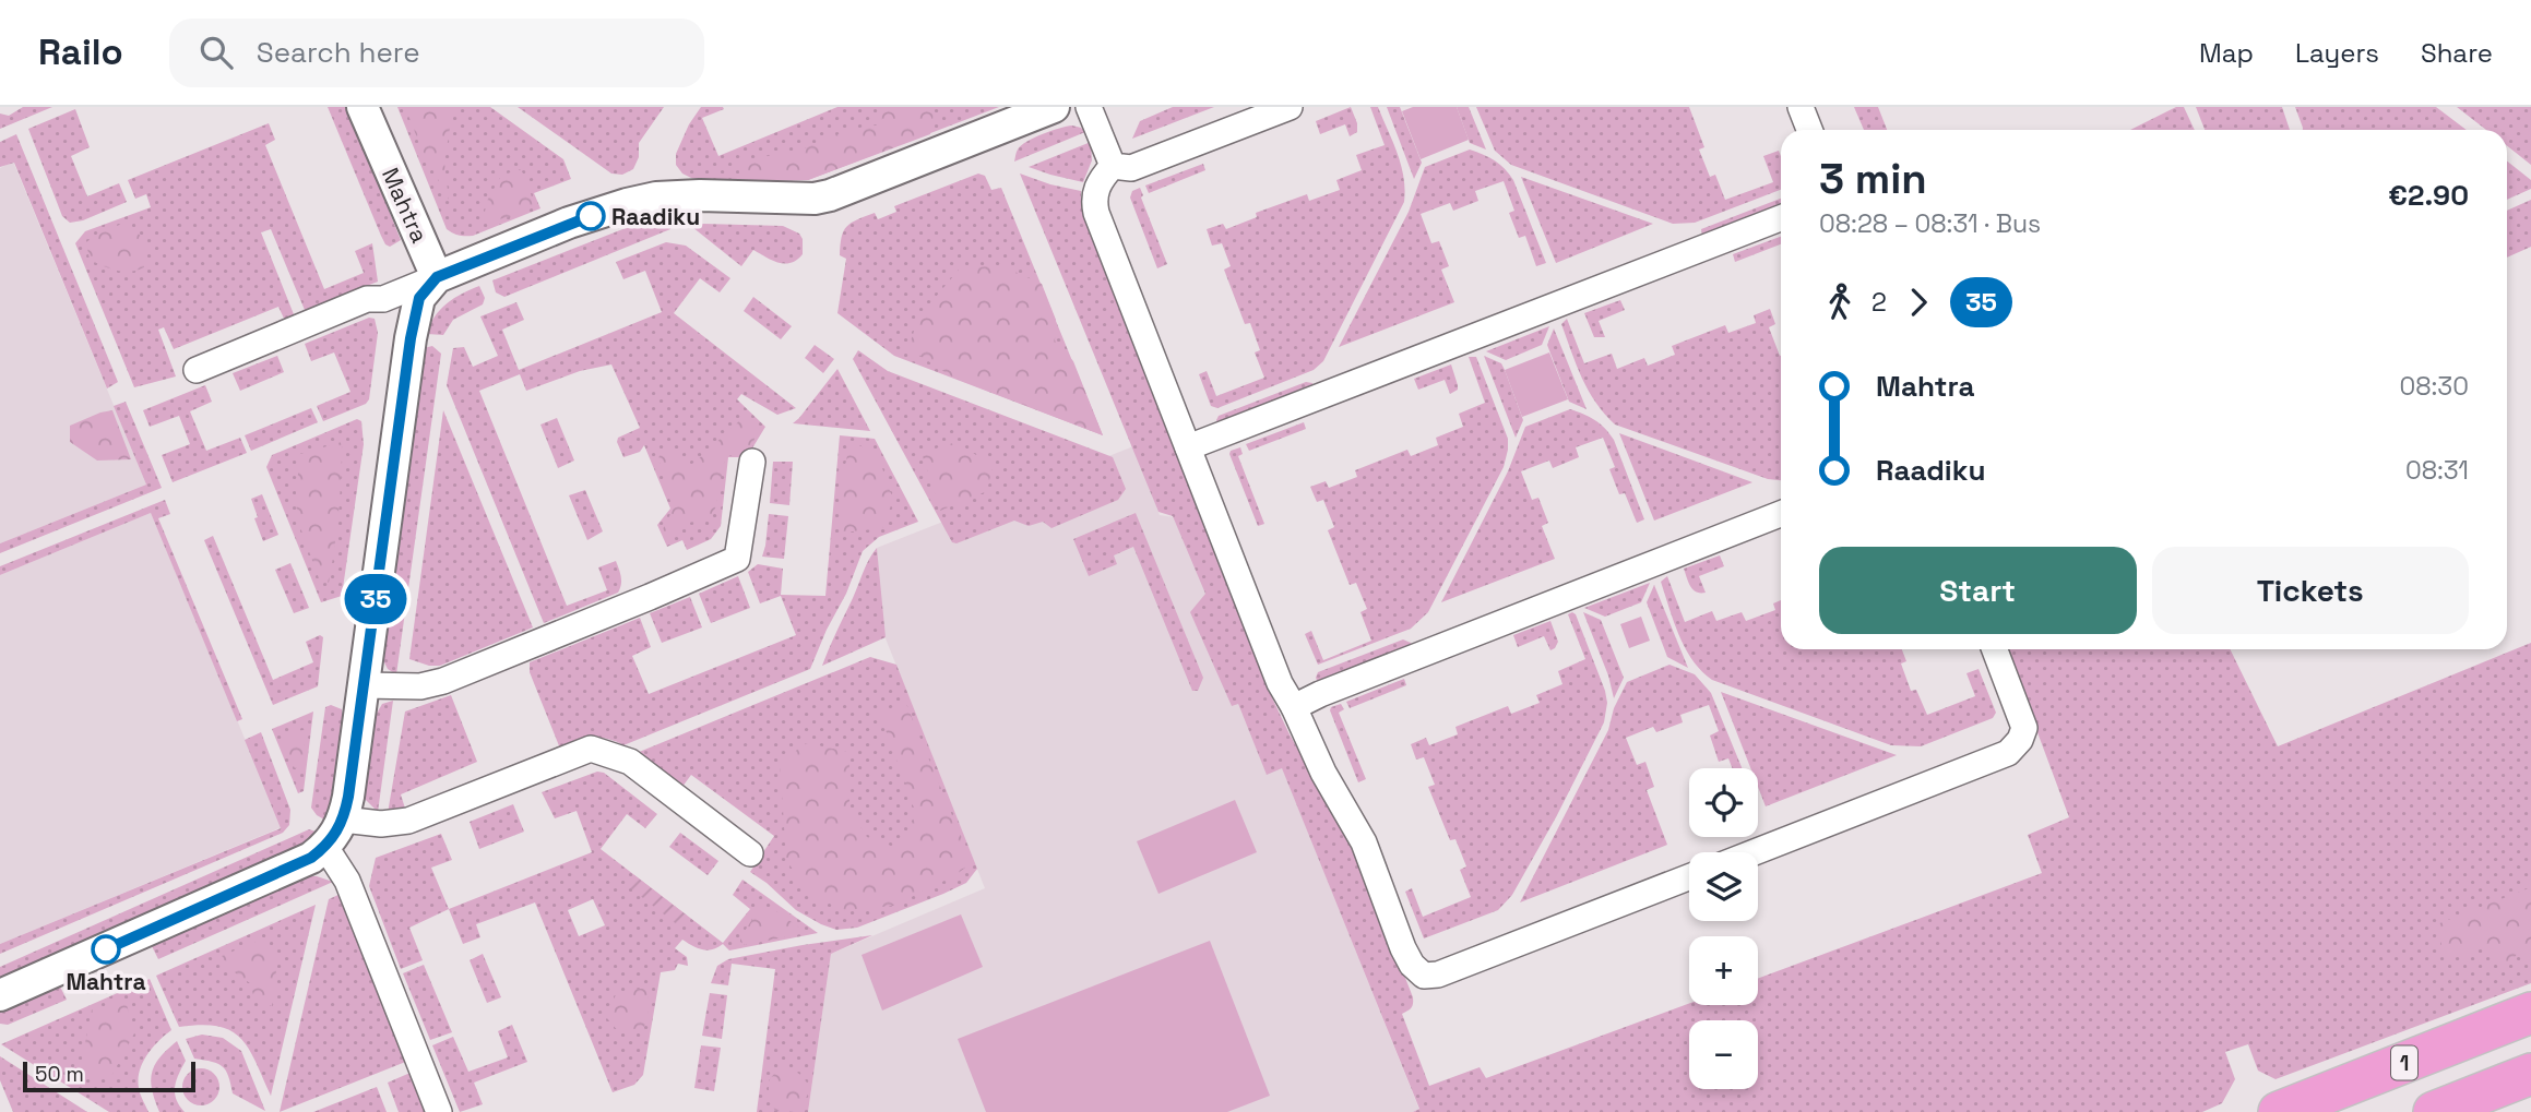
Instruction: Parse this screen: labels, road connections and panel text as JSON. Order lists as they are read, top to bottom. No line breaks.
{"streets":{"highway":["1"],"street":["Mahtra"]},"places":["Raadiku","Mahtra"],"lines":["bus line 35"],"scale_bar":"50 m","page":{"header":"Railo","search":"Search here","nav":["Map","Layers","Share"],"on_map":"35","heading":["3 min","08:28 – 08:31 · Bus","€2.90"],"legs":["2","35"],"list":[{"name":"Mahtra","value":"08:30"},{"name":"Raadiku","value":"08:31"}],"buttons":["Start","Tickets"],"map_buttons":["+","−"],"scale":"50 m"}}
